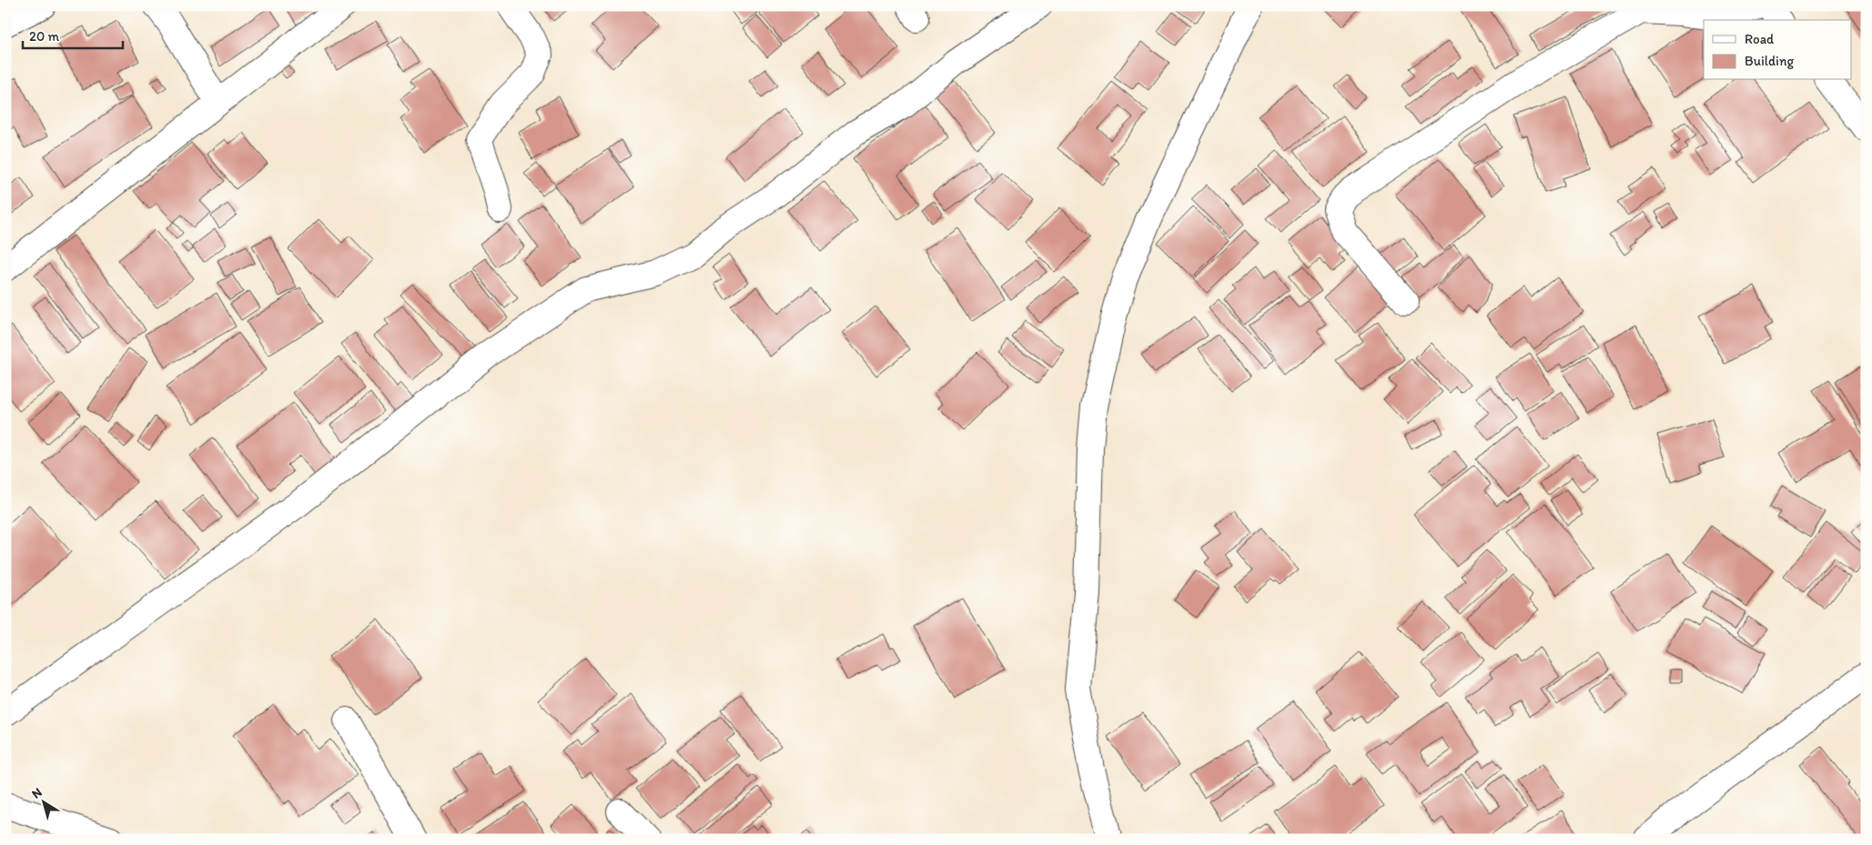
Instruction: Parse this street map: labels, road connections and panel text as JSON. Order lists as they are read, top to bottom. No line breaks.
{"legend":["Road","Building"],"scale_bar":"20 m","north":"top left"}
